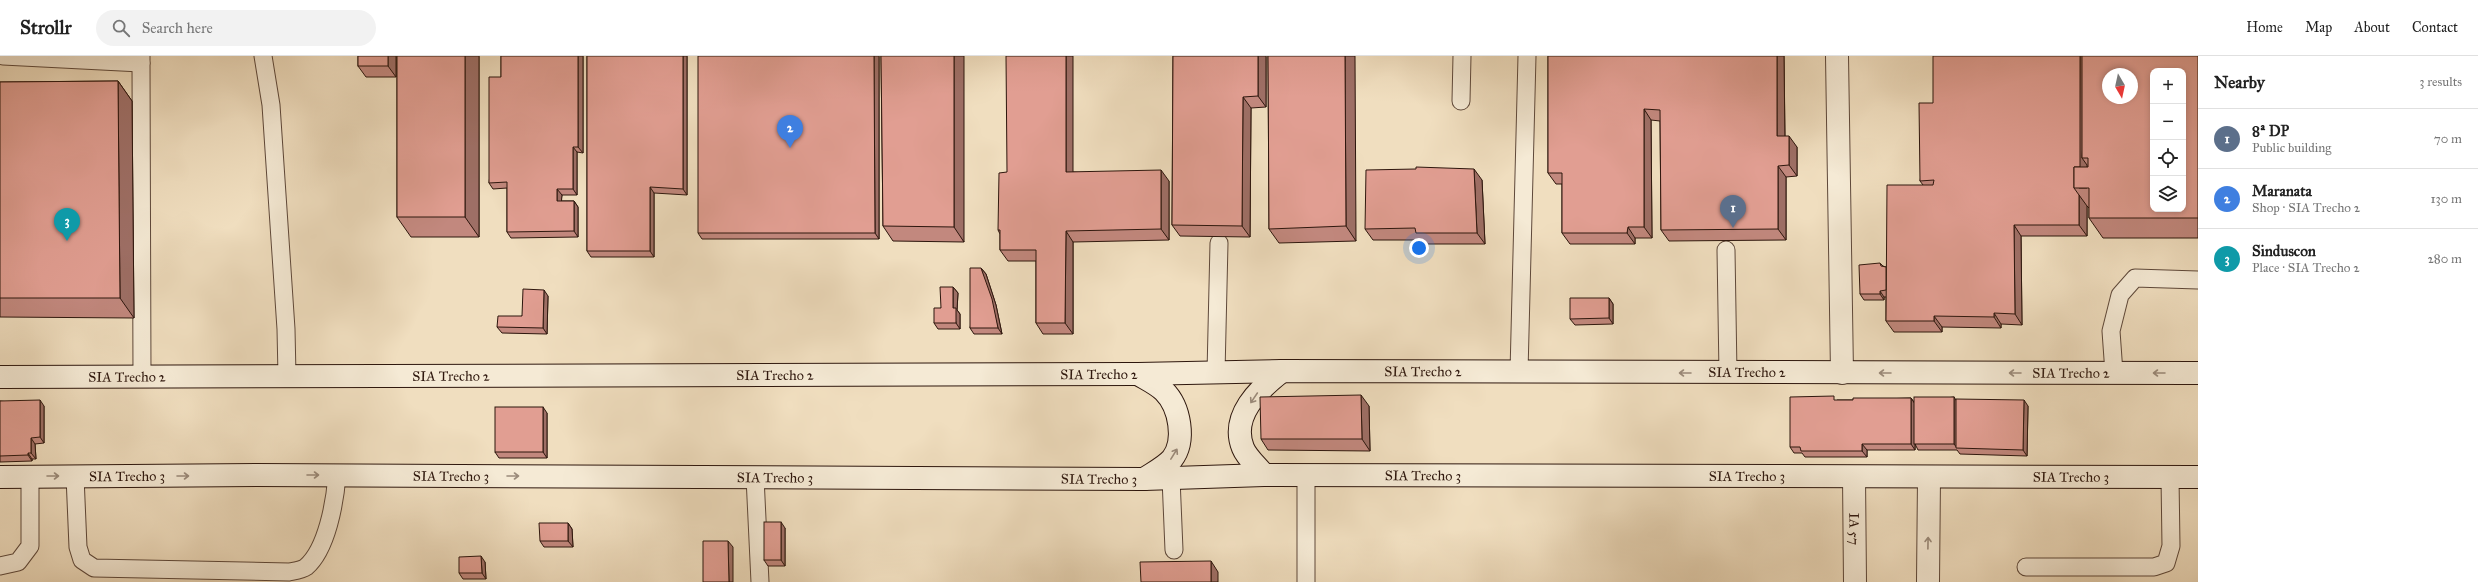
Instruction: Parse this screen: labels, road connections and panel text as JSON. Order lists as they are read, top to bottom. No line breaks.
{"streets":{"main road":["SIA Trecho 2","SIA Trecho 3","IA 57"]},"crossings":[["SIA Trecho 3","IA 57"]],"north":"bottom","page":{"header":"Strollr","search":"Search here","nav":["Home","Map","About","Contact"],"heading":["Nearby","3 results"],"map_buttons":["+","−"],"list":[{"mark":"1","name":"8ª DP","note":"Public building","value":"70 m"},{"mark":"2","name":"Maranata","note":"Shop · SIA Trecho 2","value":"130 m"},{"mark":"3","name":"Sinduscon","note":"Place · SIA Trecho 2","value":"280 m"}],"pins":["2","1","3"]}}
